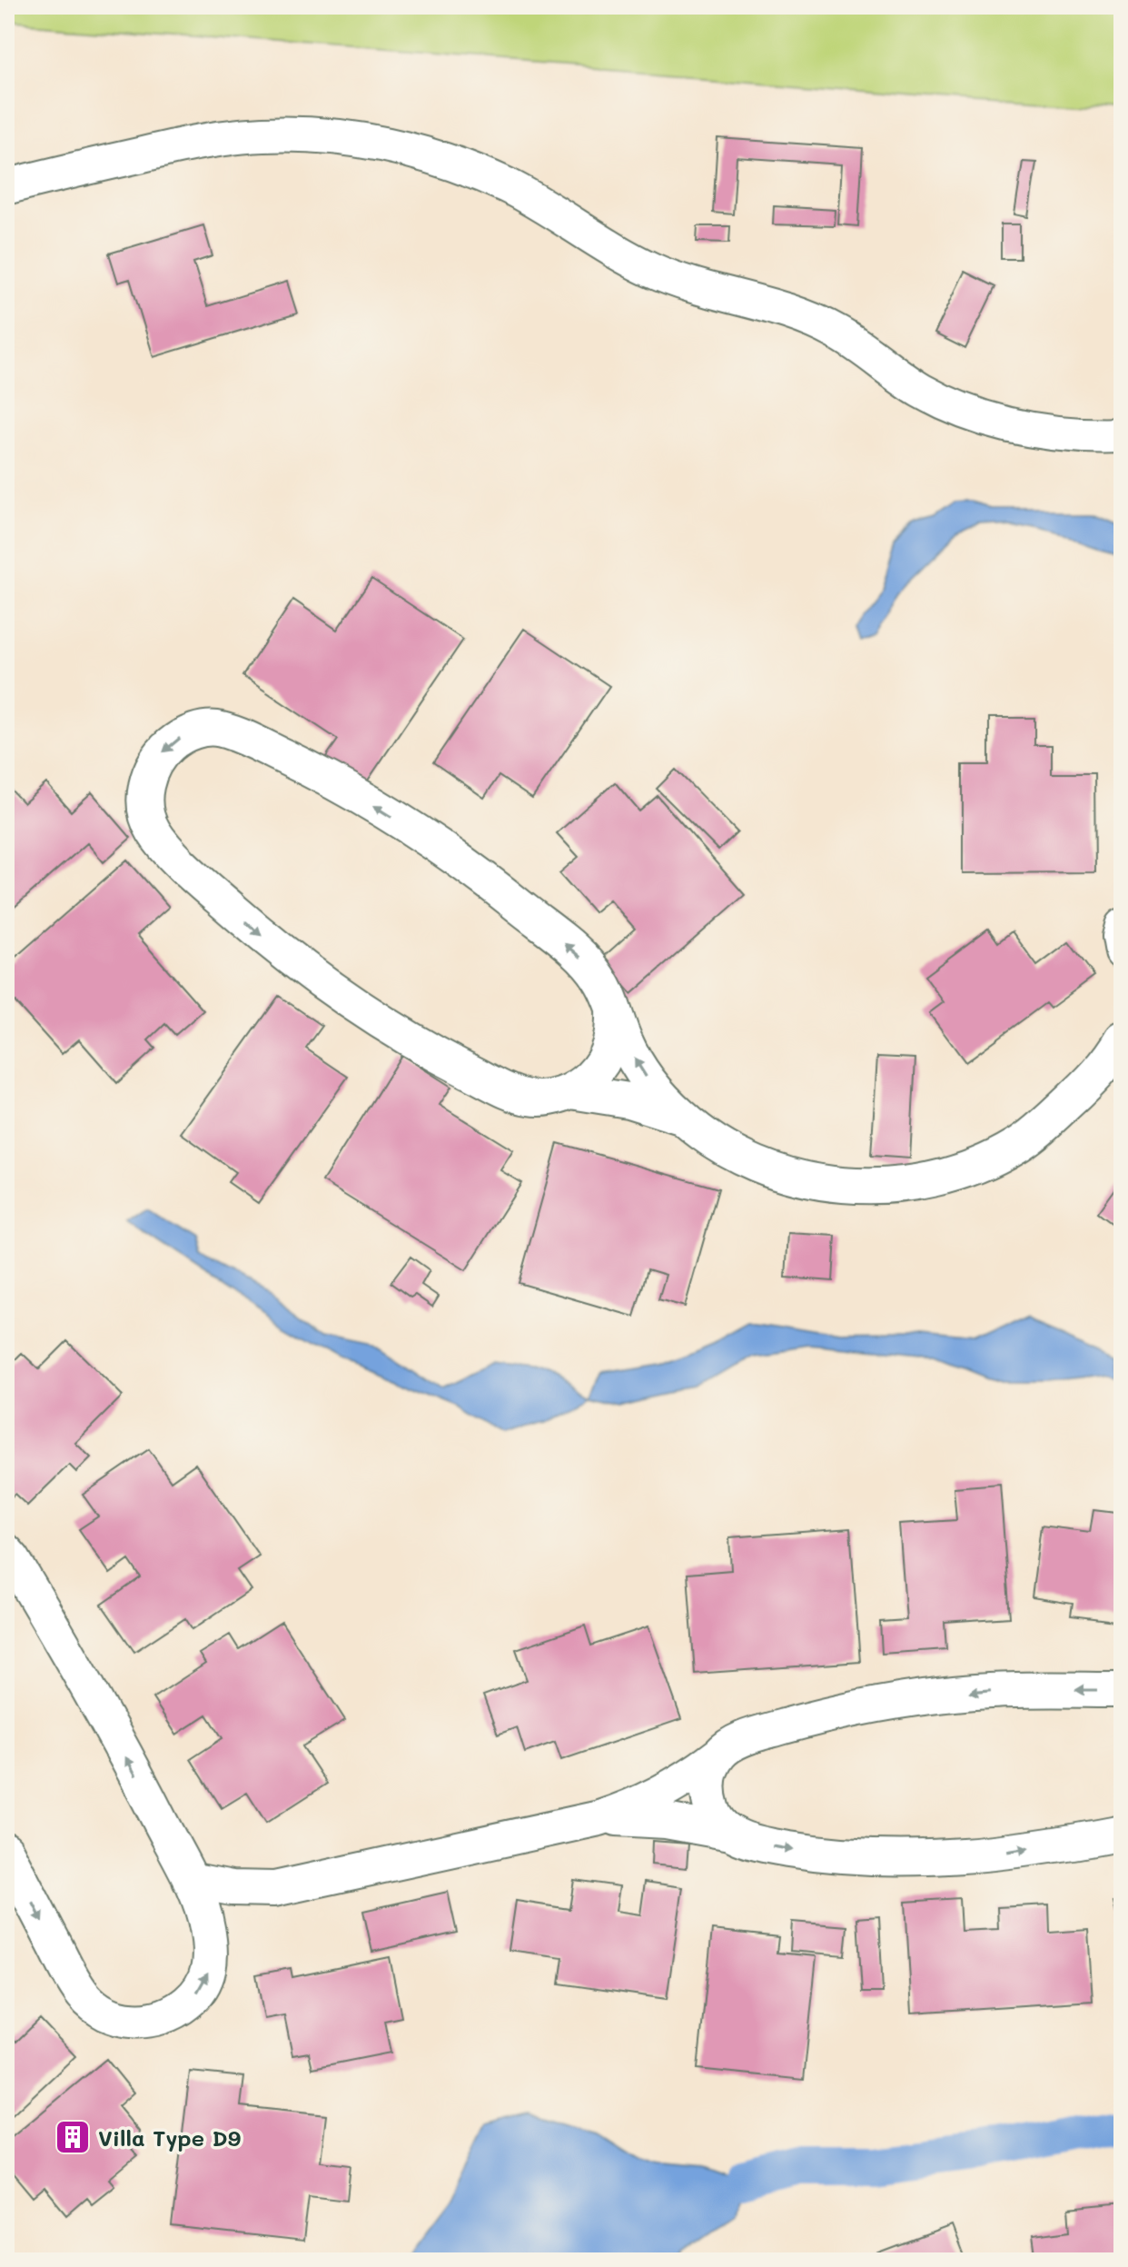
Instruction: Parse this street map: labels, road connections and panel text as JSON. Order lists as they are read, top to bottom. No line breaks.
{"places":{"building":["Villa Type D9"]}}
